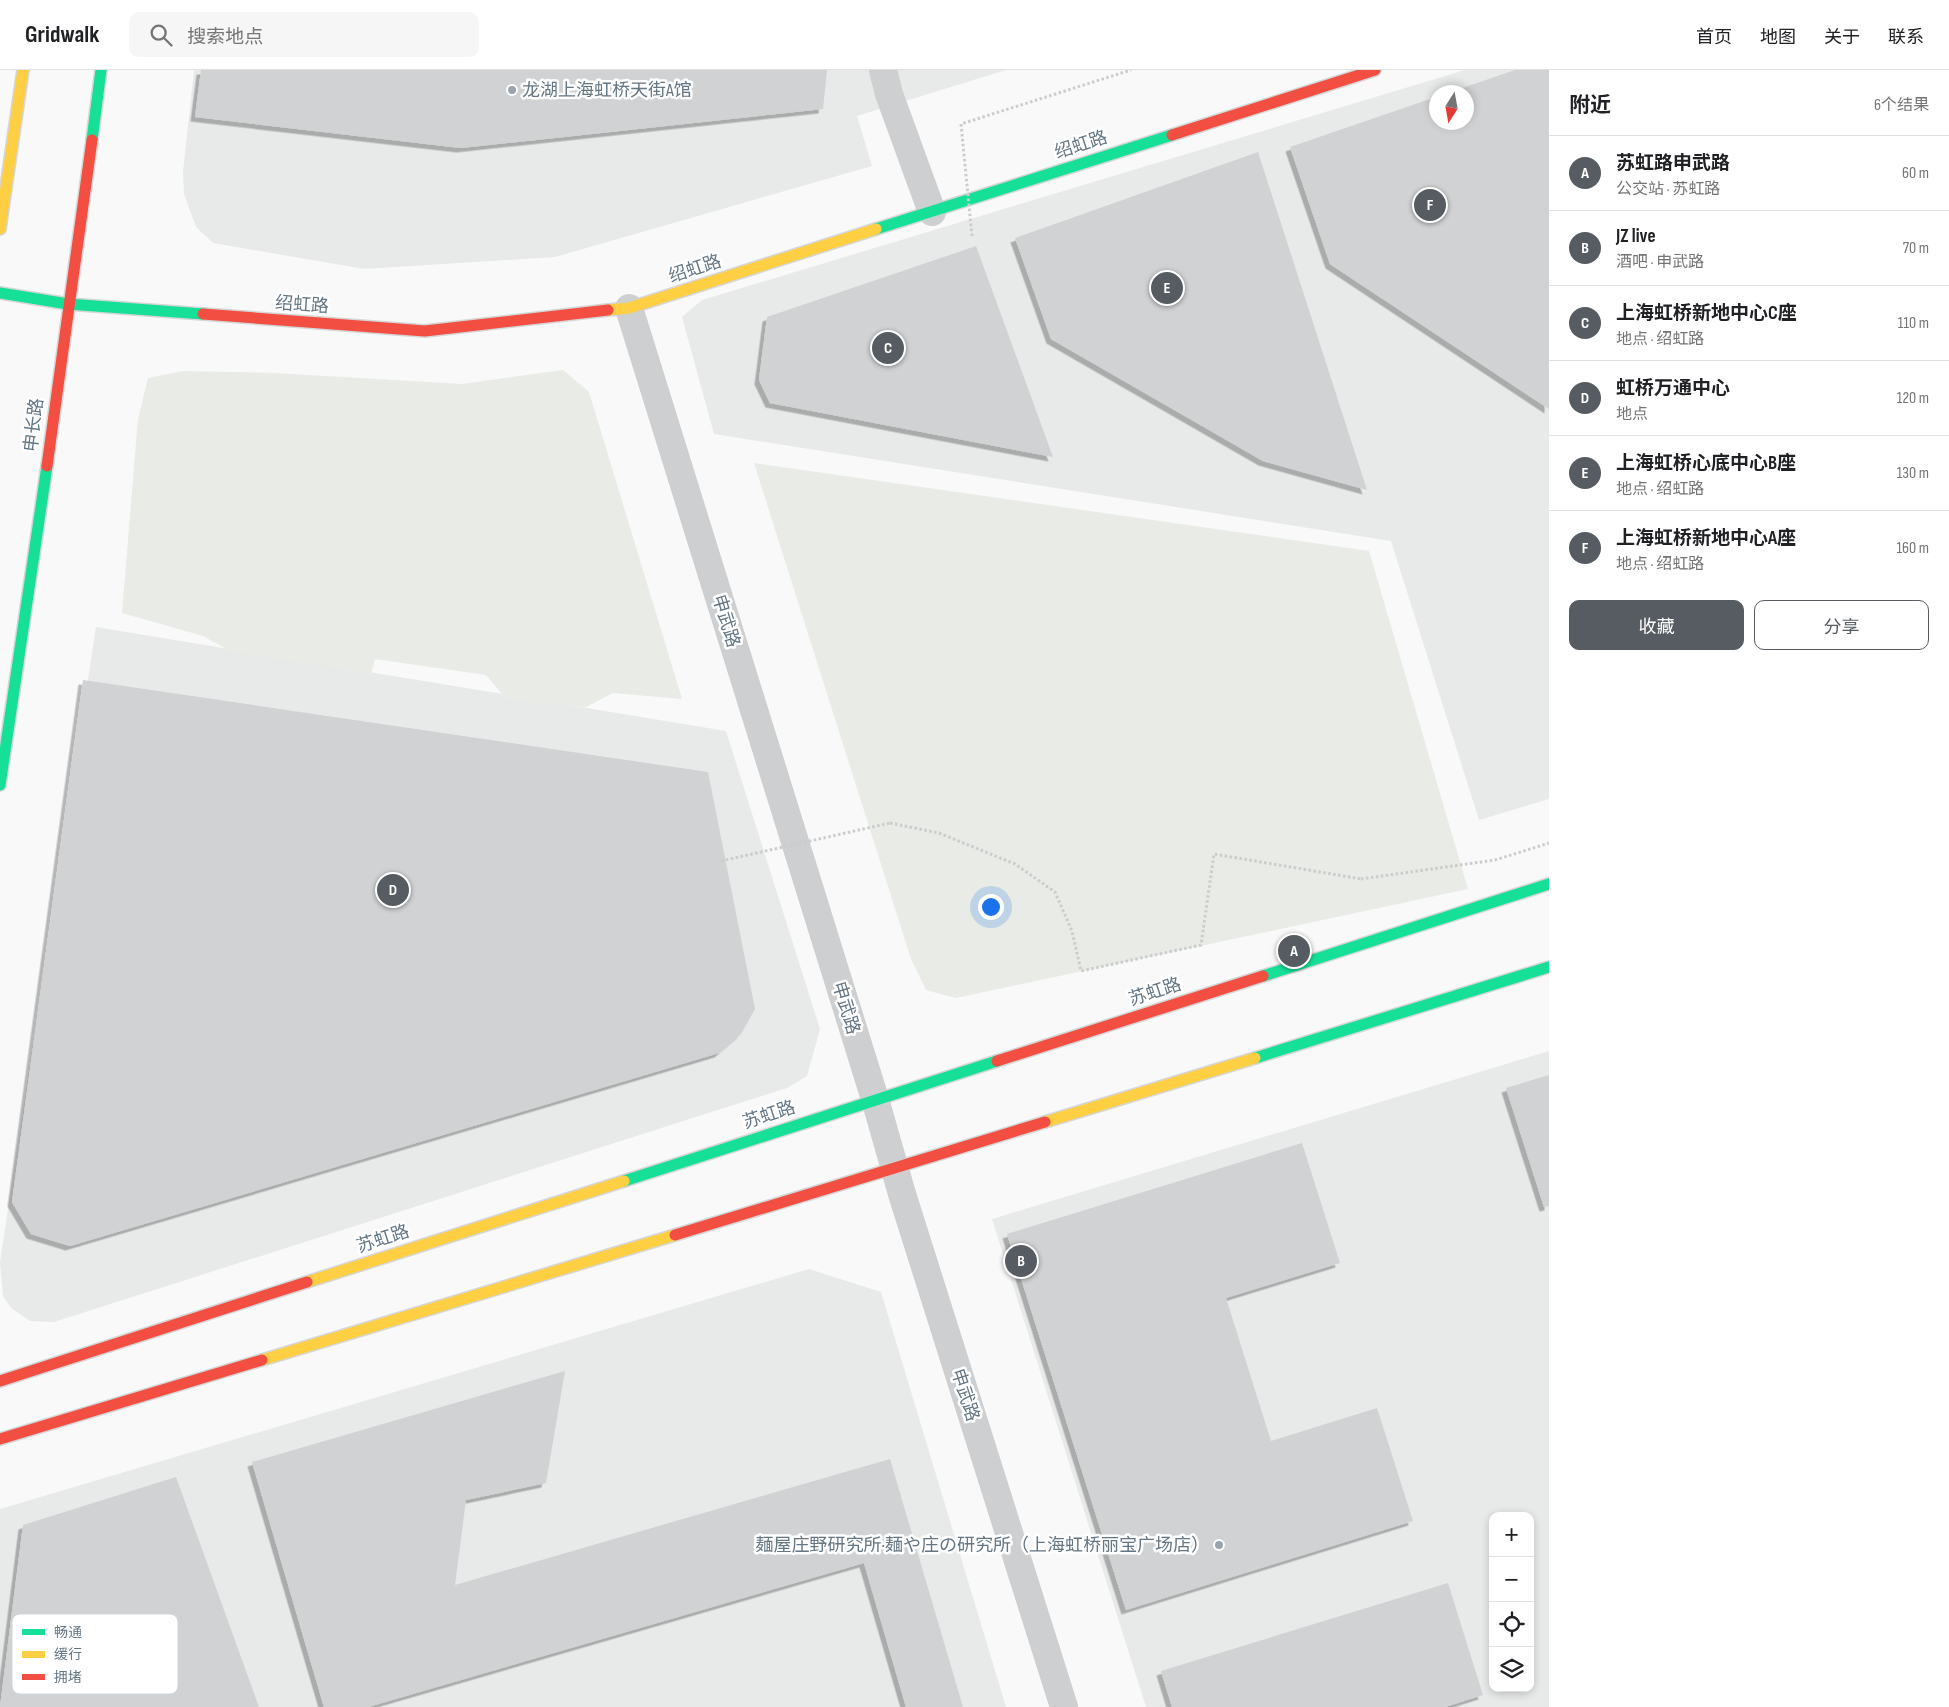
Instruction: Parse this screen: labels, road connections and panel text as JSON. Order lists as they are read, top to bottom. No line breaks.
{"streets":{"main road":["绍虹路","申长路","苏虹路"],"street":["申武路"]},"crossings":[["绍虹路","申长路"],["绍虹路","申武路"],["申武路","苏虹路"]],"places":["龙湖上海虹桥天街A馆","麺屋庄野研究所·麺や庄の研究所（上海虹桥丽宝广场店）"],"legend":["畅通","缓行","拥堵"],"north":"bottom","page":{"header":"Gridwalk","search":"搜索地点","nav":["首页","地图","关于","联系"],"heading":["附近","6个结果"],"list":[{"mark":"A","name":"苏虹路申武路","note":"公交站 · 苏虹路","value":"60 m"},{"mark":"B","name":"JZ live","note":"酒吧 · 申武路","value":"70 m"},{"mark":"C","name":"上海虹桥新地中心C座","note":"地点 · 绍虹路","value":"110 m"},{"mark":"D","name":"虹桥万通中心","note":"地点","value":"120 m"},{"mark":"E","name":"上海虹桥心底中心B座","note":"地点 · 绍虹路","value":"130 m"},{"mark":"F","name":"上海虹桥新地中心A座","note":"地点 · 绍虹路","value":"160 m"}],"pins":["F","E","C","D","A","B"],"buttons":["收藏","分享"],"map_buttons":["+","−"]}}
